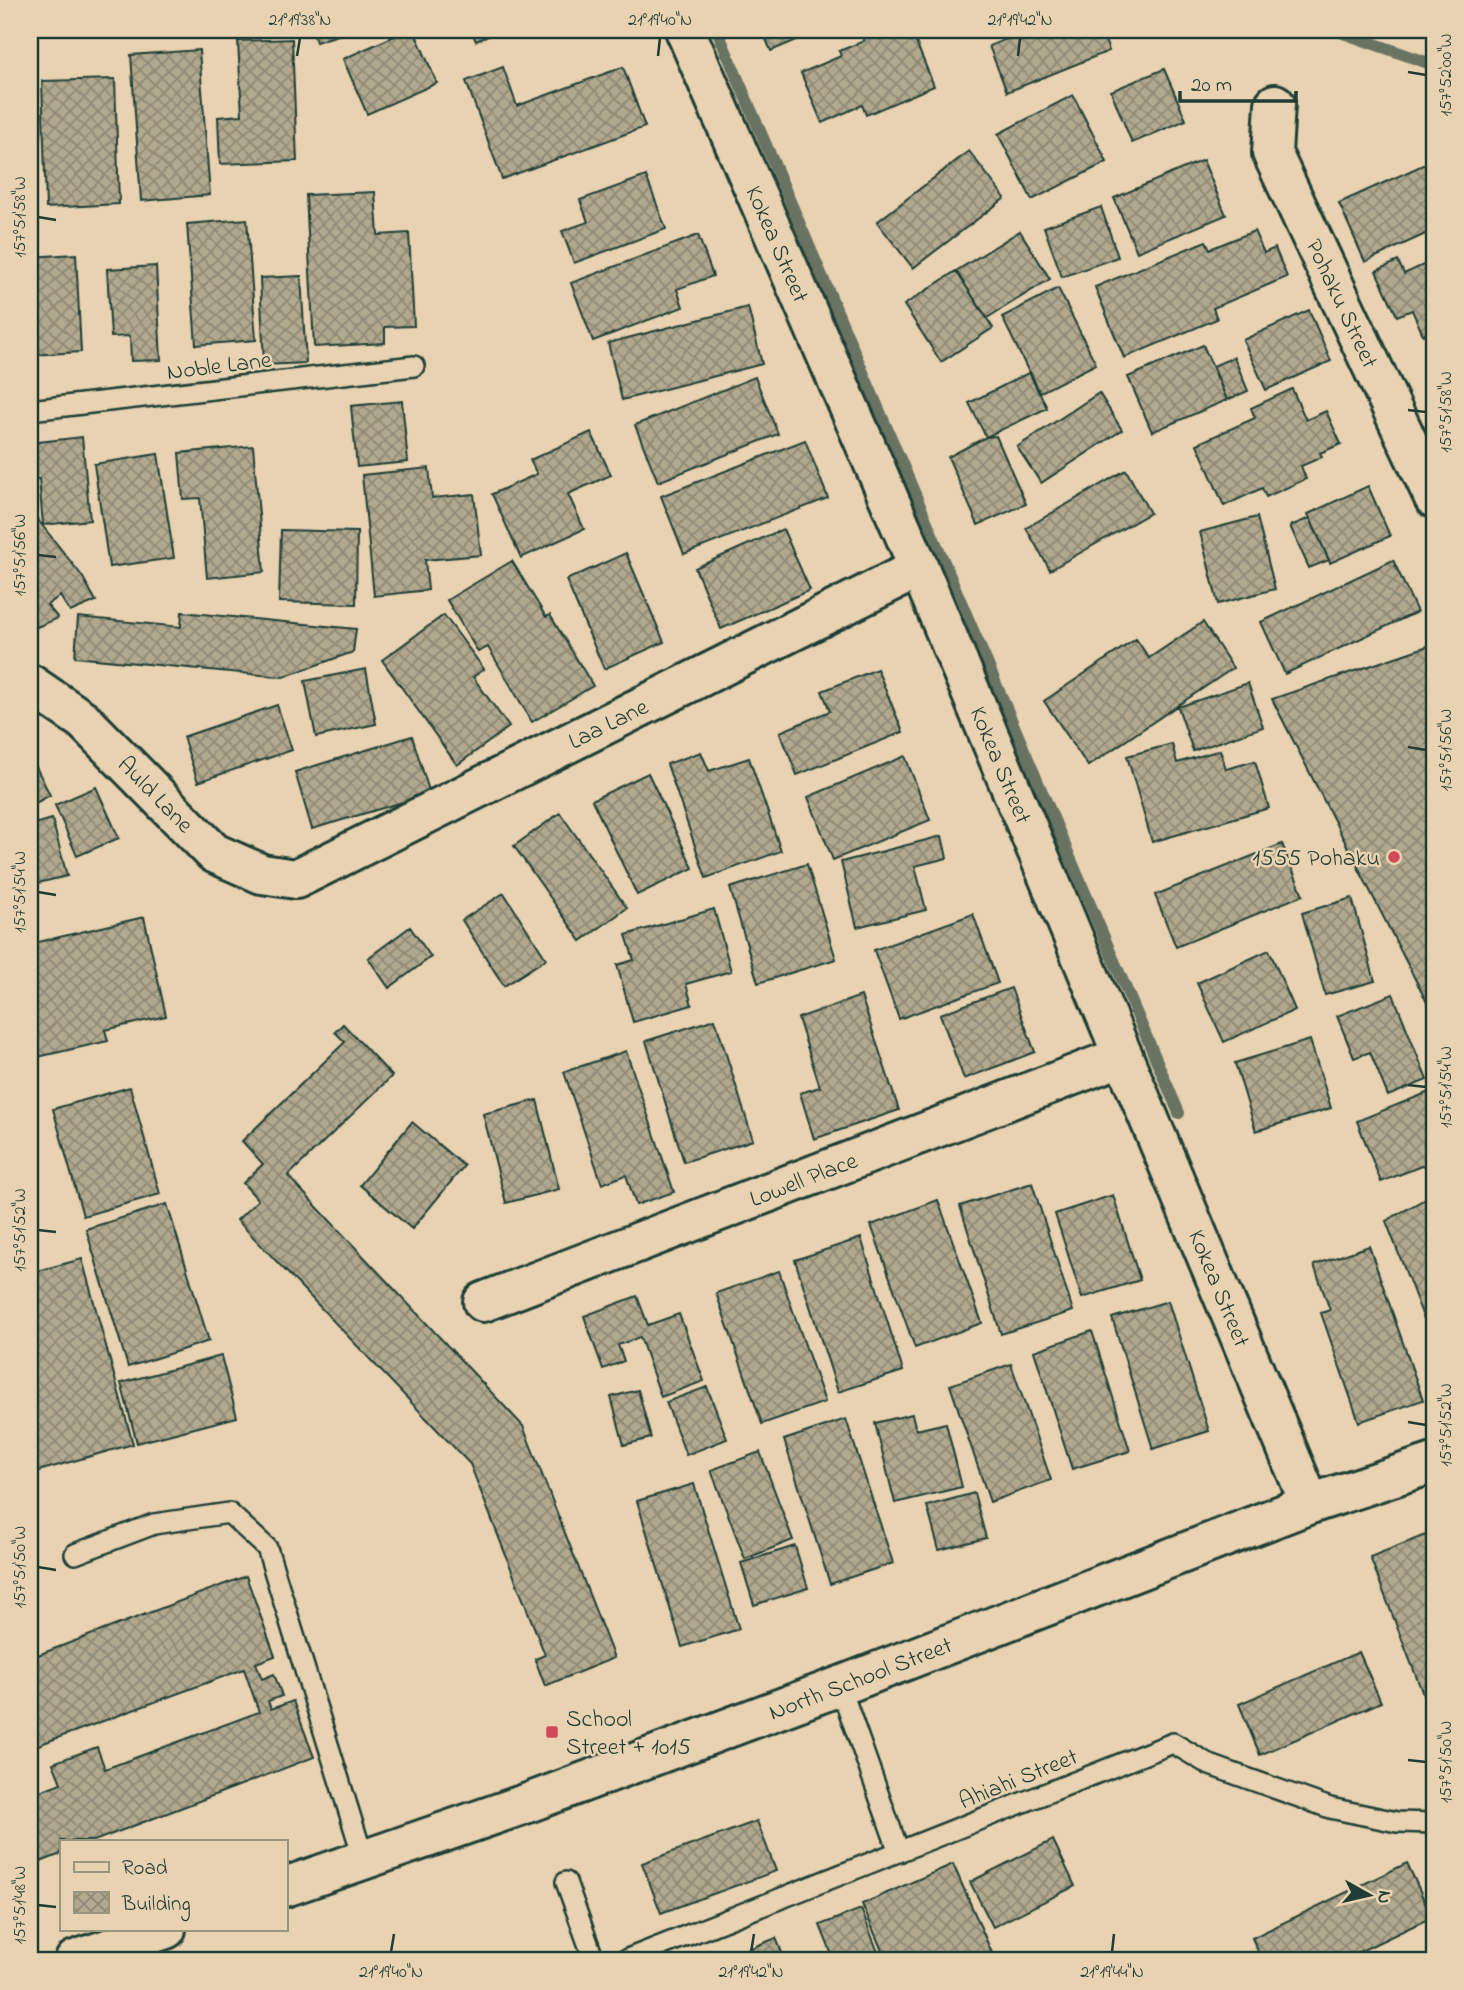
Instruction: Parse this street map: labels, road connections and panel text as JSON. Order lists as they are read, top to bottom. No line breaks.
{"streets":{"street":["Kokea Street","Pohaku Street","Laa Lane","Auld Lane","Lowell Place","North School Street"],"lane":["Noble Lane","Ahiahi Street"]},"crossings":[["Kokea Street","Laa Lane"],["Kokea Street","Lowell Place"],["Kokea Street","North School Street"],["Laa Lane","Auld Lane"]],"places":{"other":["1555 Pohaku"],"transit":["School Street + 1015"]},"legend":["Road","Building"],"scale_bar":"20 m","north":"right","coordinates":["21°19'38\"N","21°19'40\"N","21°19'42\"N","157°52'00\"W","157°51'58\"W","157°51'56\"W","157°51'54\"W","157°51'52\"W","157°51'50\"W","157°51'48\"W","21°19'44\"N"]}
